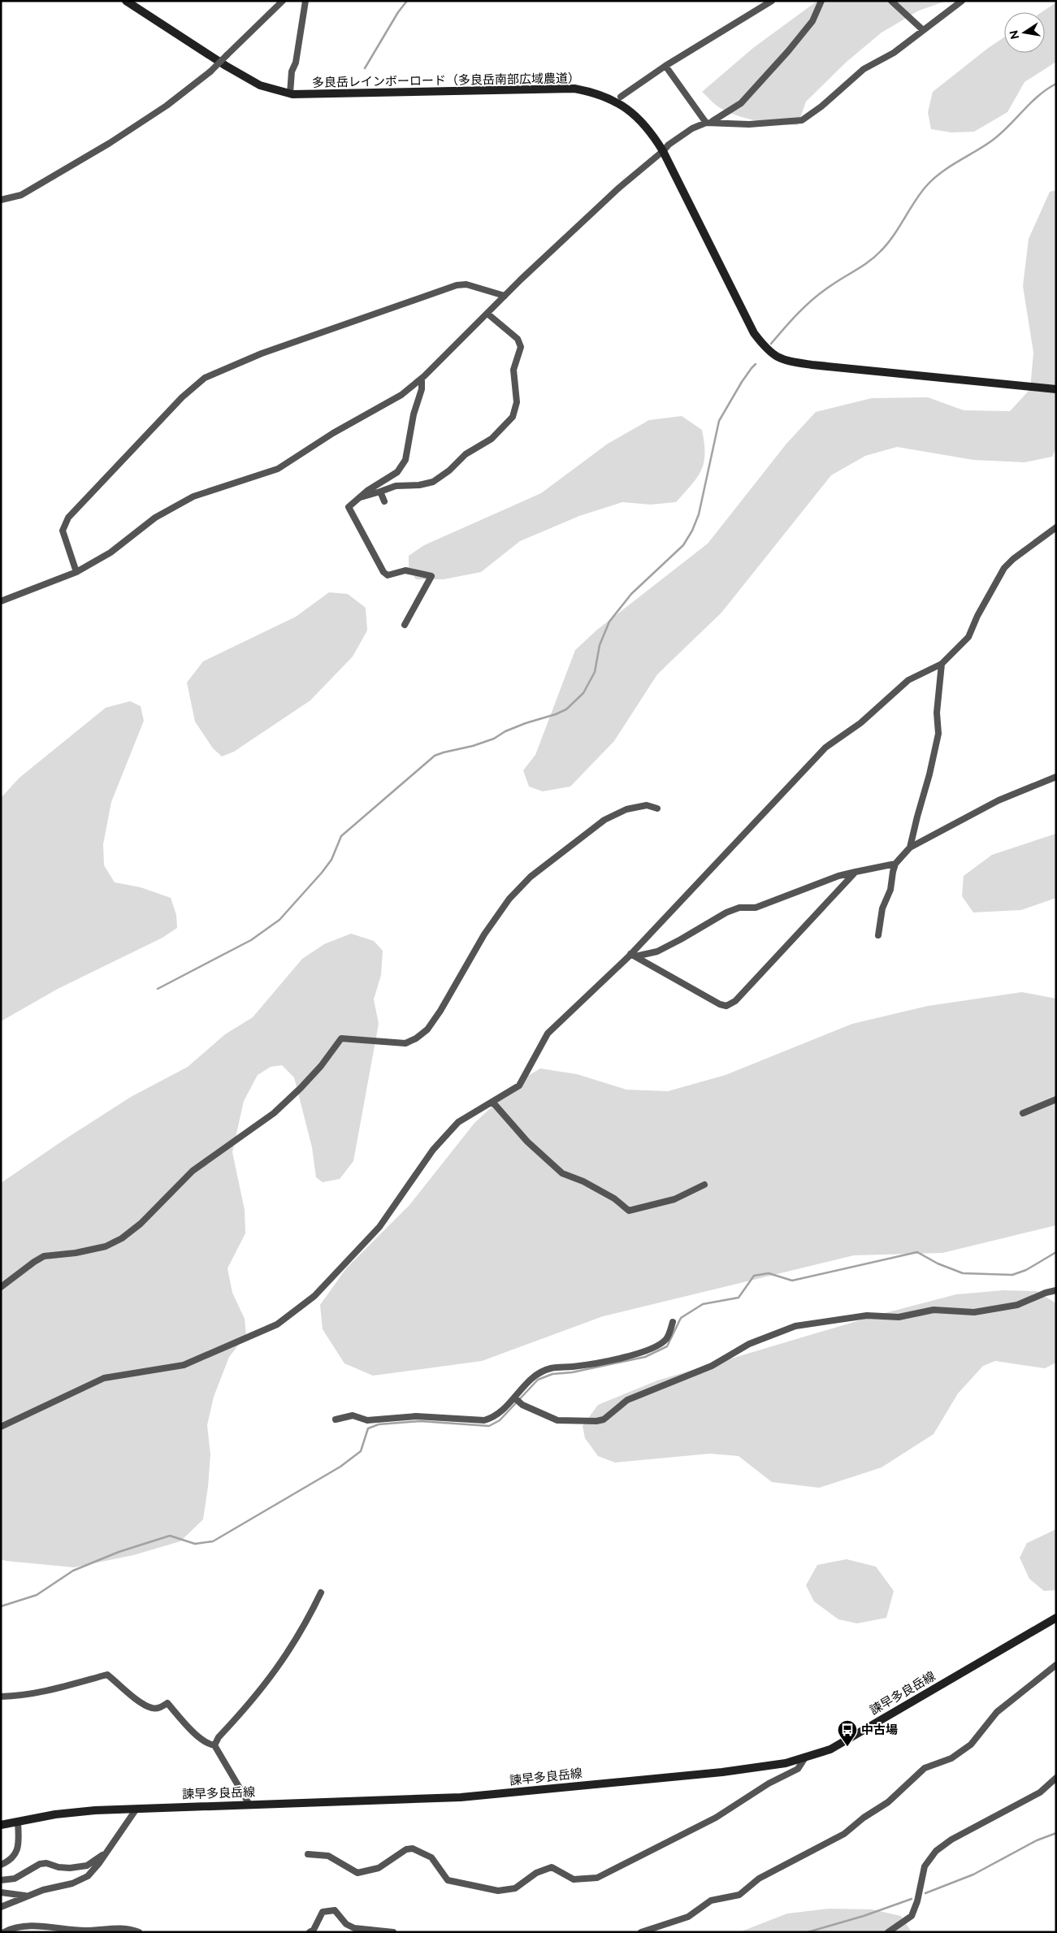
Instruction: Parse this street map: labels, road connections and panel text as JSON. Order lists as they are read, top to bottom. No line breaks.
{"streets":{"street":["多良岳レインボーロード（多良岳南部広域農道）","諫早多良岳線"]},"places":{"bus stop":["中古場"]},"north":"left"}
